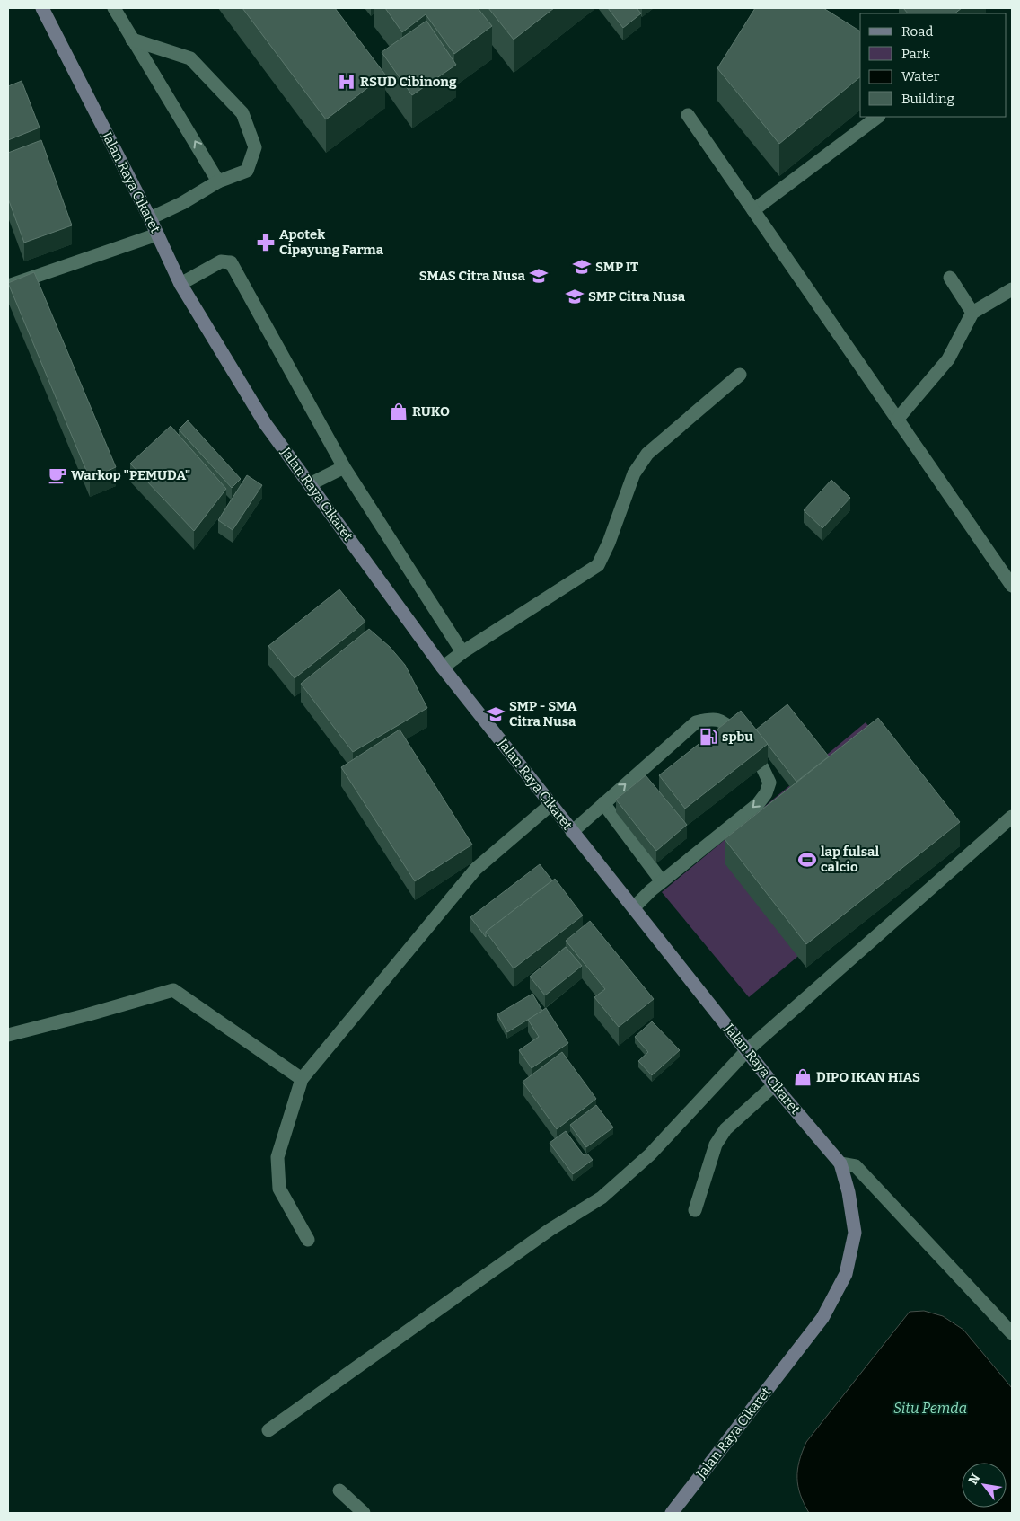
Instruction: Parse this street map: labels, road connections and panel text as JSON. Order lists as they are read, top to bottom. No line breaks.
{"streets":{"main road":["Jalan Raya Cikaret"]},"water":["Situ Pemda"],"places":{"hospital":["RSUD Cibinong"],"pharmacy":["Apotek Cipayung Farma"],"school or university":["SMP IT","SMAS Citra Nusa","SMP Citra Nusa","SMP - SMA Citra Nusa"],"shop":["RUKO","DIPO IKAN HIAS"],"cafe":["Warkop \"PEMUDA\""],"fuel station":["spbu"],"sports":["lap fulsal calcio"]},"legend":["Road","Park","Water","Building"],"north":"top left"}
